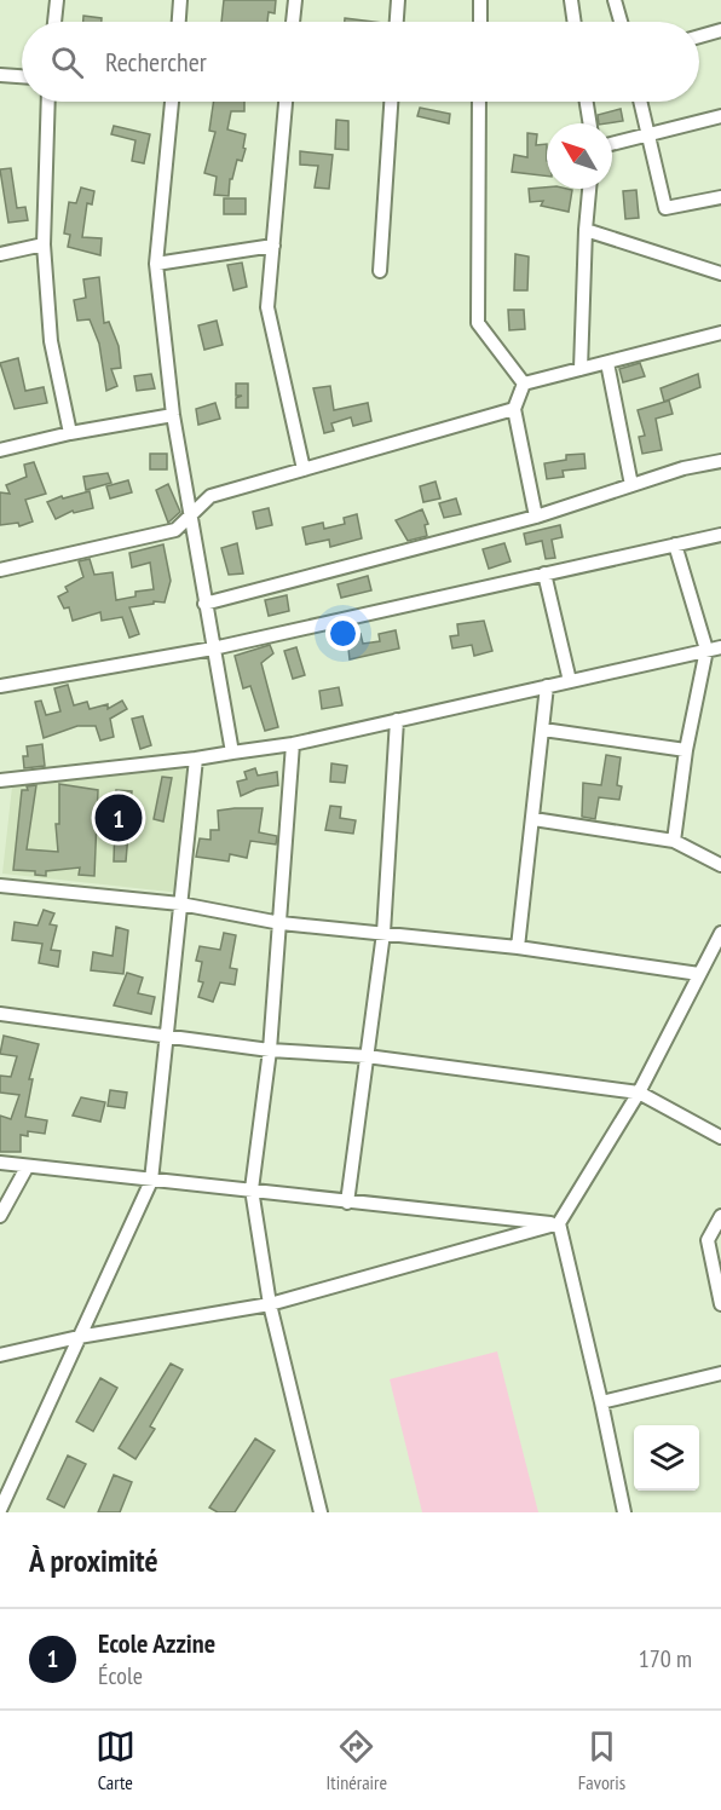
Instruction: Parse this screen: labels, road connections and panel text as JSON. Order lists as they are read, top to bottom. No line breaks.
{"north":"top left","page":{"search":"Rechercher","pins":"1","heading":"À proximité","list":[{"mark":"1","name":"Ecole Azzine","note":"École","value":"170 m"}],"nav":["Carte","Itinéraire","Favoris"]}}
